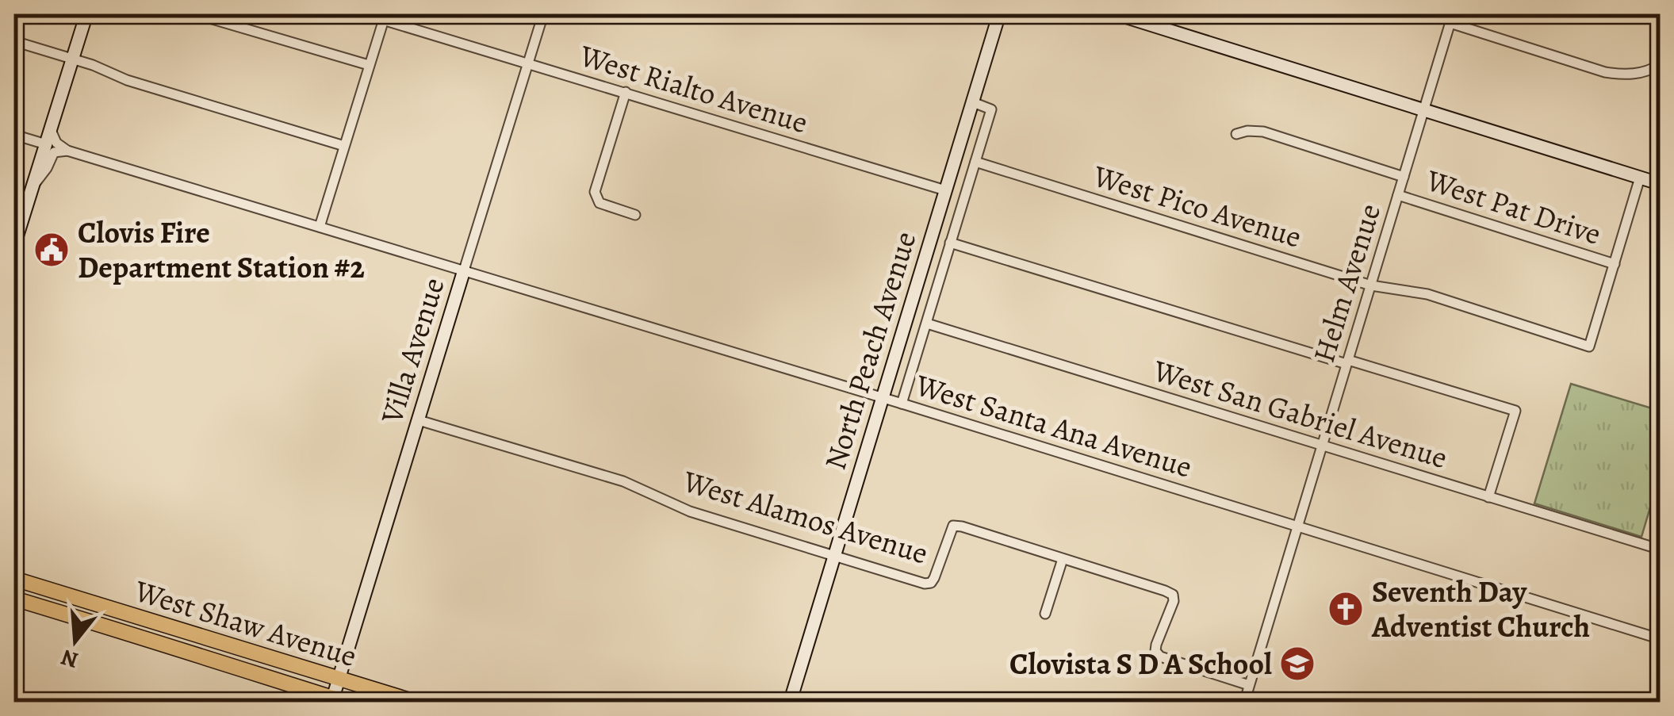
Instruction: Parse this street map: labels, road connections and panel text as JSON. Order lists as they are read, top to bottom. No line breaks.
{"streets":{"main road":["West Shaw Avenue"],"street":["West Rialto Avenue","West Pico Avenue","West Pat Drive","Helm Avenue","Villa Avenue","North Peach Avenue","West San Gabriel Avenue","West Santa Ana Avenue","West Alamos Avenue"]},"crossings":[["West Rialto Avenue","Villa Avenue"],["West Rialto Avenue","North Peach Avenue"],["West Pico Avenue","West Pat Drive"],["West Pico Avenue","Helm Avenue"],["West Pat Drive","Helm Avenue"],["Helm Avenue","West San Gabriel Avenue"],["Helm Avenue","West Santa Ana Avenue"],["Helm Avenue","West Alamos Avenue"],["Villa Avenue","West Santa Ana Avenue"],["Villa Avenue","West Alamos Avenue"],["Villa Avenue","West Shaw Avenue"],["North Peach Avenue","West Santa Ana Avenue"],["North Peach Avenue","West Alamos Avenue"]],"places":{"public building":["Clovis Fire Department Station #2"],"church":["Seventh Day Adventist Church"],"school or university":["Clovista S D A School"]},"north":"bottom"}
